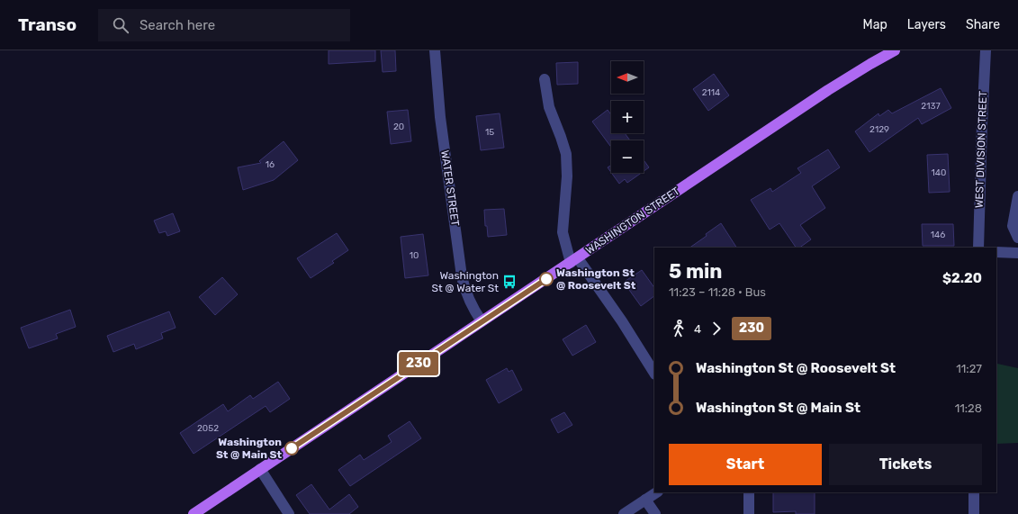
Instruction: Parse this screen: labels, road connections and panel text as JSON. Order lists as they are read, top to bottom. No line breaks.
{"streets":{"main road":["WASHINGTON STREET"],"street":["WEST DIVISION STREET","WATER STREET"]},"crossings":[["WATER STREET","WASHINGTON STREET"]],"places":{"other":["Washington St @ Roosevelt St","Washington St @ Main St"],"bus stop":["Washington St @ Water St"]},"lines":["bus line 230"],"house_numbers":["2114","2137","20","2129","15","16","140","146","10","2052"],"north":"left","page":{"header":"Transo","search":"Search here","nav":["Map","Layers","Share"],"on_map":"230","map_buttons":["+","−"],"heading":["5 min","11:23 – 11:28 · Bus","$2.20"],"legs":["4","230"],"list":[{"name":"Washington St @ Roosevelt St","value":"11:27"},{"name":"Washington St @ Main St","value":"11:28"}],"buttons":["Start","Tickets"]}}
